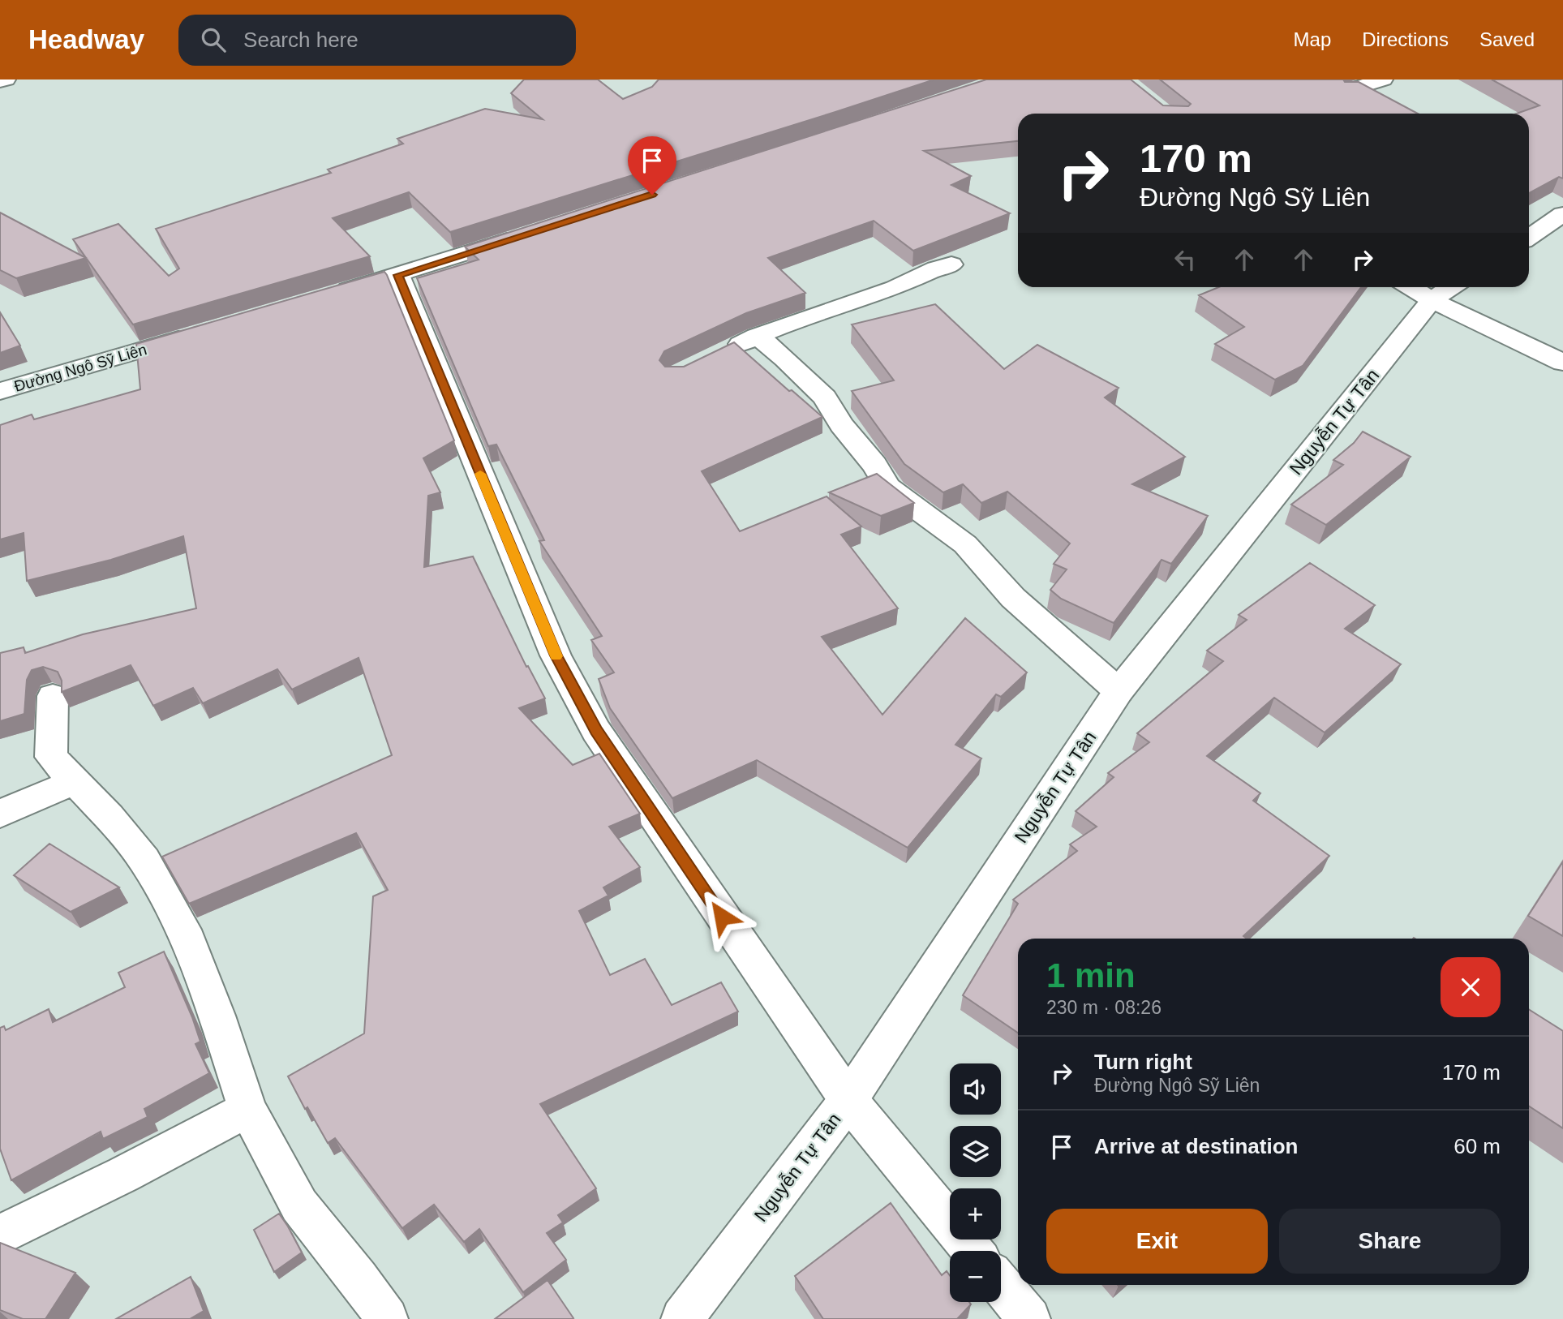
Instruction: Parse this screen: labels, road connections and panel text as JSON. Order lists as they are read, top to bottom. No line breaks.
{"streets":{"street":["Đường Ngô Sỹ Liên","Nguyễn Tự Tân"]},"page":{"header":"Headway","search":"Search here","nav":["Map","Directions","Saved"],"turn":["170 m","Đường Ngô Sỹ Liên"],"heading":["1 min","230 m · 08:26"],"list":[{"name":"Turn right","note":"Đường Ngô Sỹ Liên","value":"170 m"},{"name":"Arrive at destination","value":"60 m"}],"map_buttons":["+","−"],"buttons":["Exit","Share"]}}
